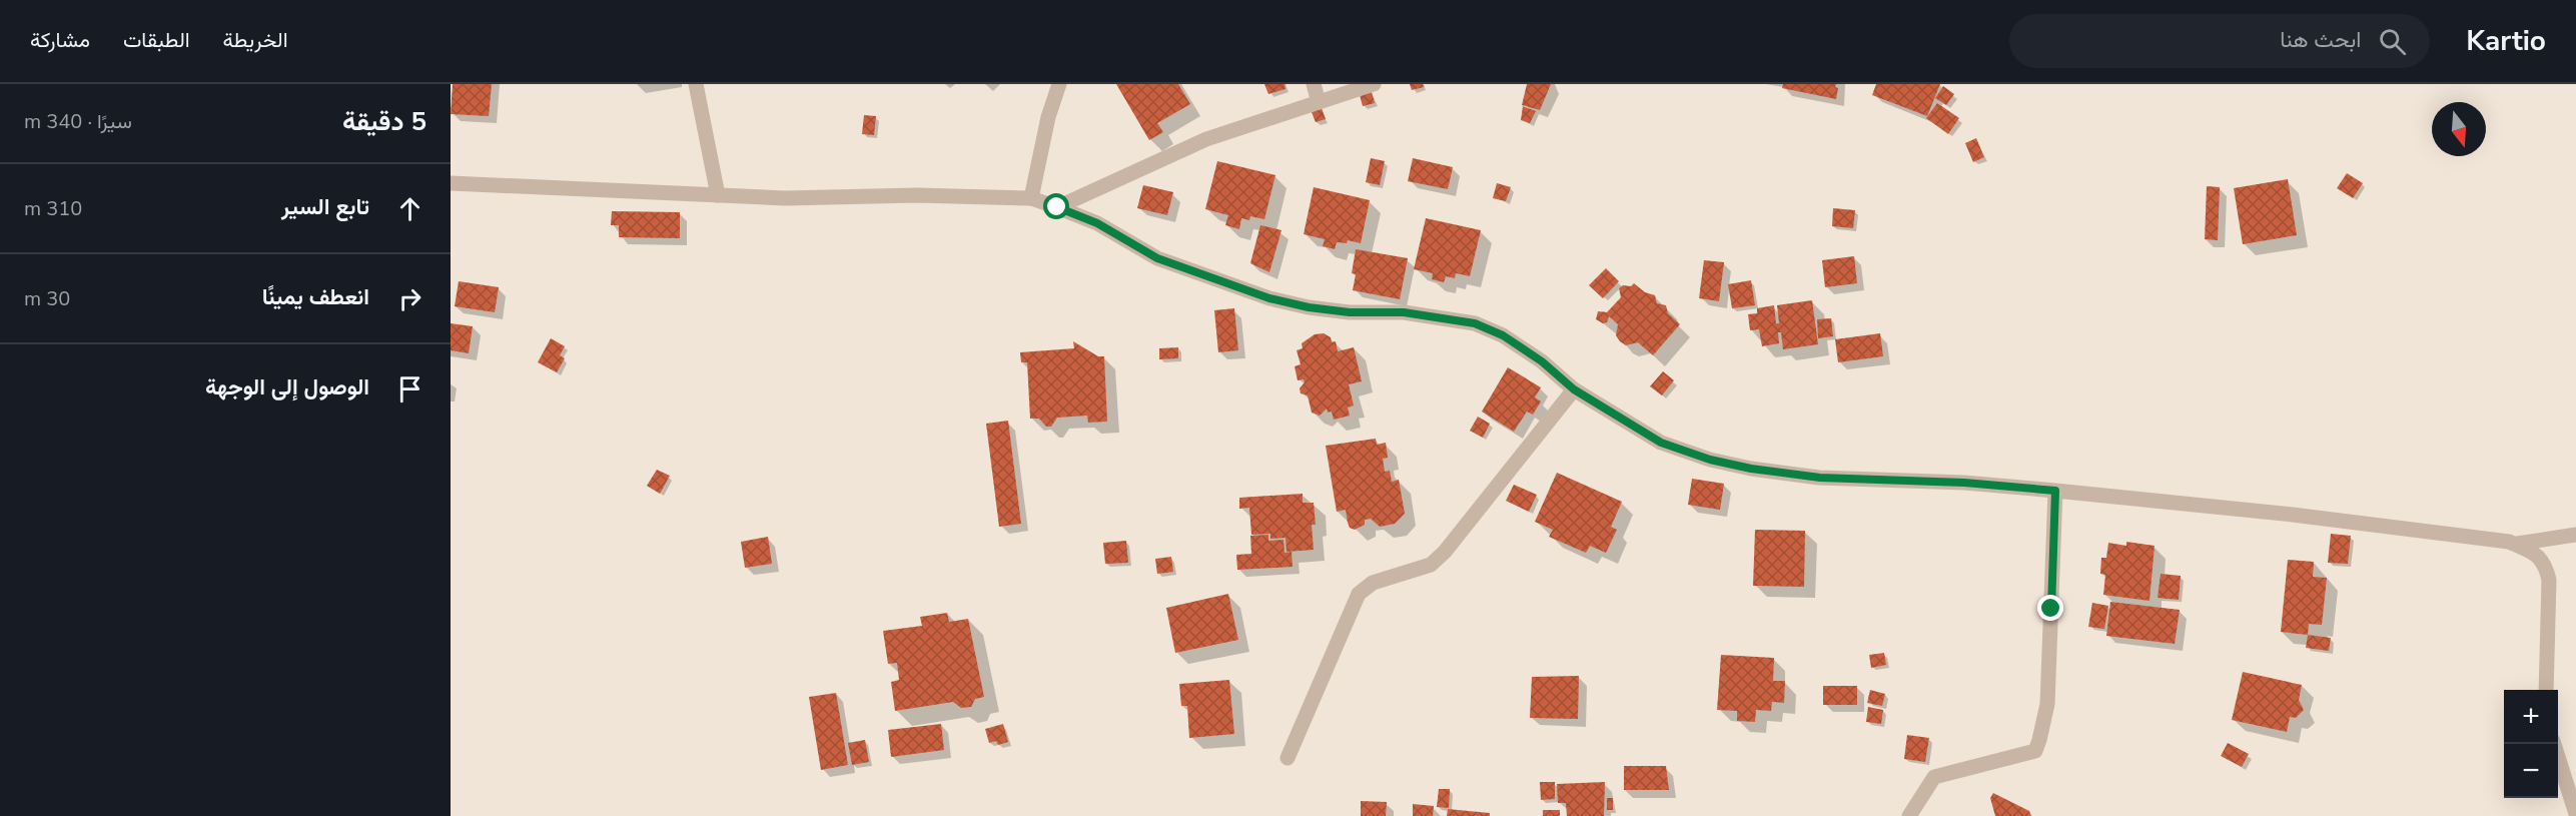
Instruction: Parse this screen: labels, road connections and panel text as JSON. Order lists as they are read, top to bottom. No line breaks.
{"north":"bottom","page":{"header":"Kartio","search":"ابحث هنا","nav":["الخريطة","الطبقات","مشاركة"],"heading":["5 دقيقة","سيرًا · 340 m"],"list":[["تابع السير","310 m"],["انعطف يمينًا","30 m"],"الوصول إلى الوجهة"],"map_buttons":["+","−"]}}
